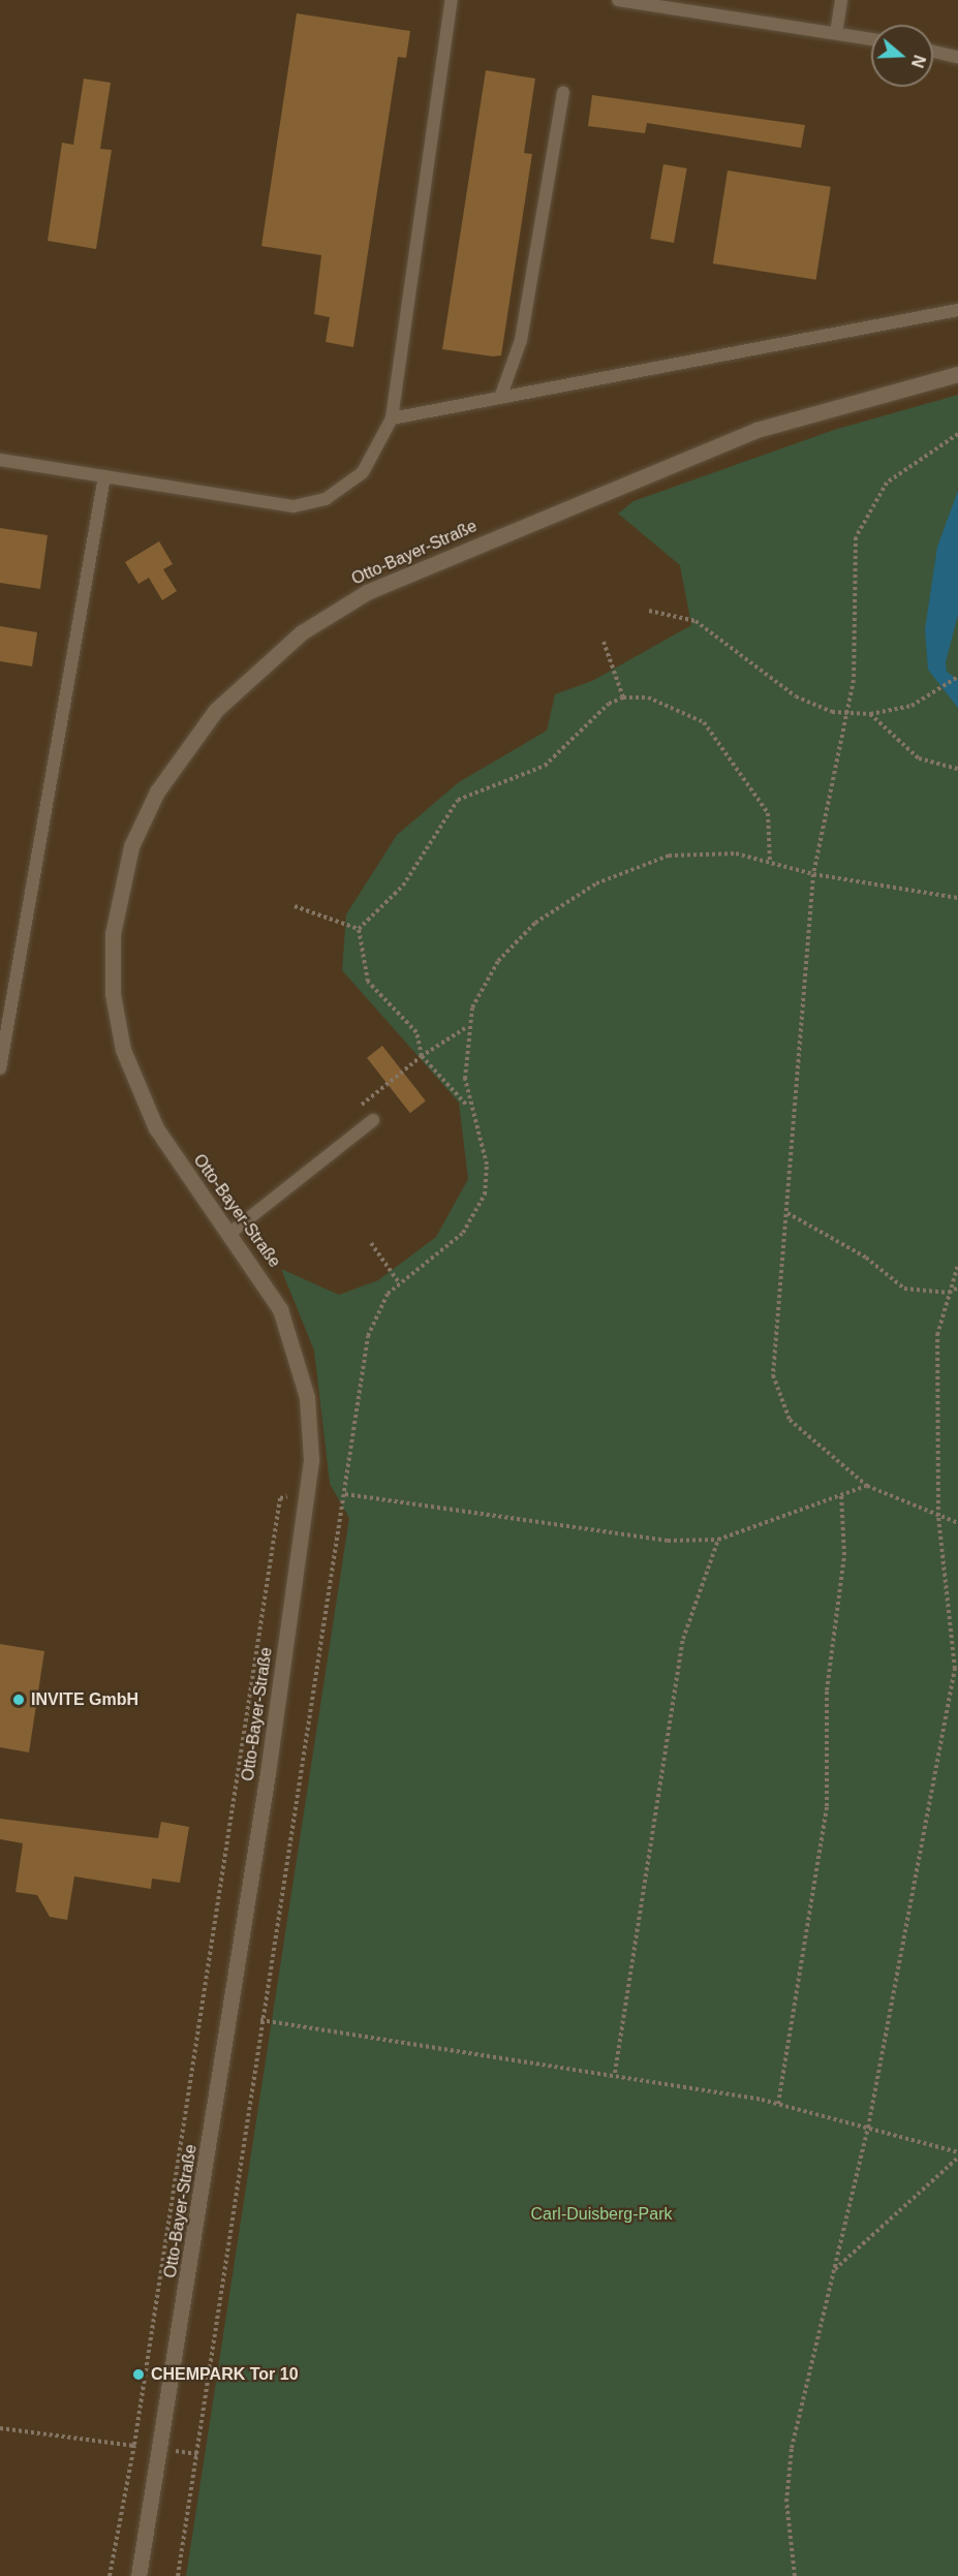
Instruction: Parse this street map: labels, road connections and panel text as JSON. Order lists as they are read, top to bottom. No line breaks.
{"streets":{"street":["Otto-Bayer-Straße"]},"parks":["Carl-Duisberg-Park"],"places":["INVITE GmbH","CHEMPARK Tor 10"],"north":"right"}
